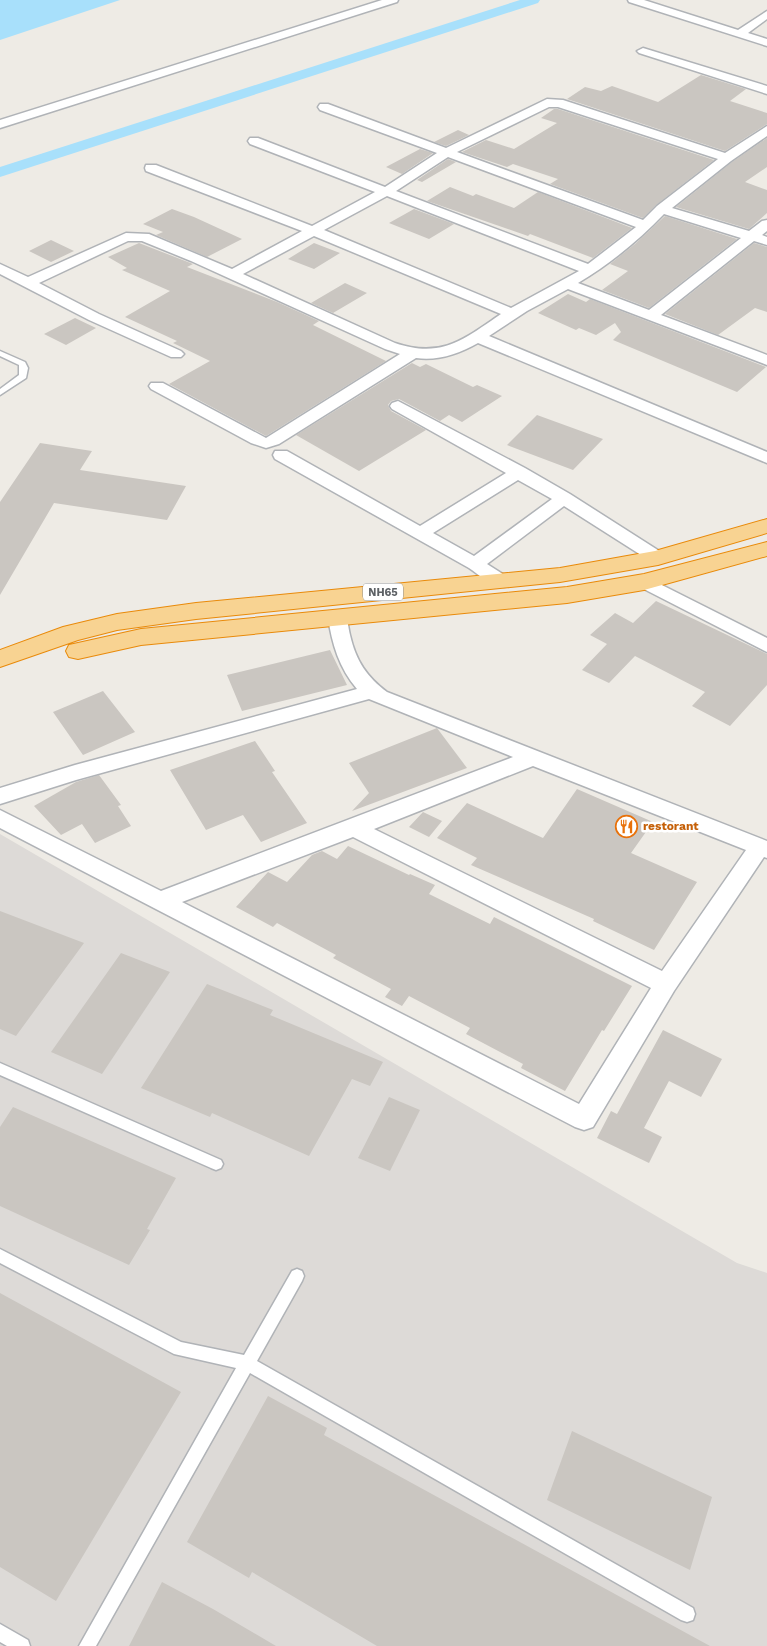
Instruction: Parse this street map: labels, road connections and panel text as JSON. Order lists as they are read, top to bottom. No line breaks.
{"streets":{"highway":["NH65"]},"places":{"restaurant":["restorant"]}}
